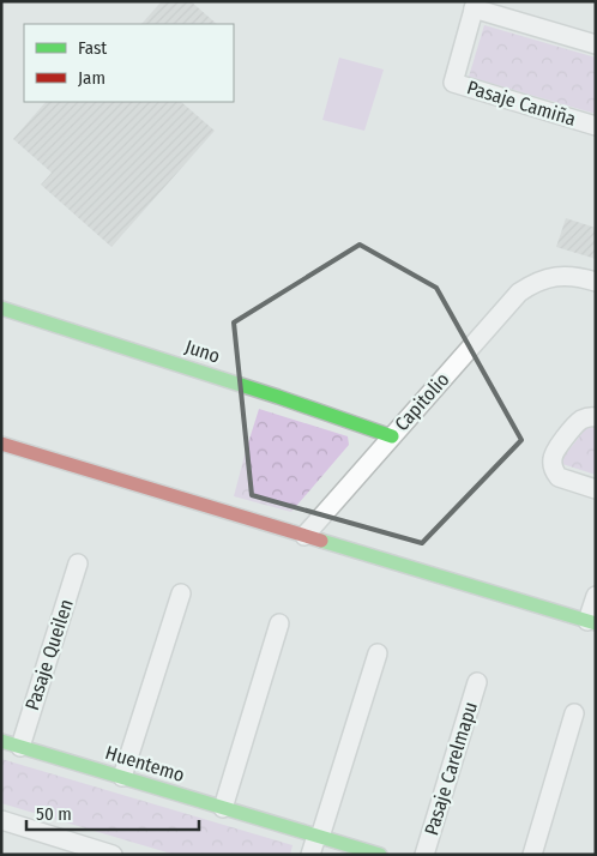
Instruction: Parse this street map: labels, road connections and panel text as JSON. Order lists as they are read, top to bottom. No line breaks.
{"streets":{"street":["Pasaje Camiña","Juno","Capitolio","Pasaje Queilen","Huentemo","Pasaje Carelmapu"]},"crossings":[["Juno","Capitolio"],["Pasaje Queilen","Huentemo"]],"legend":["Fast","Jam"],"scale_bar":"50 m"}
